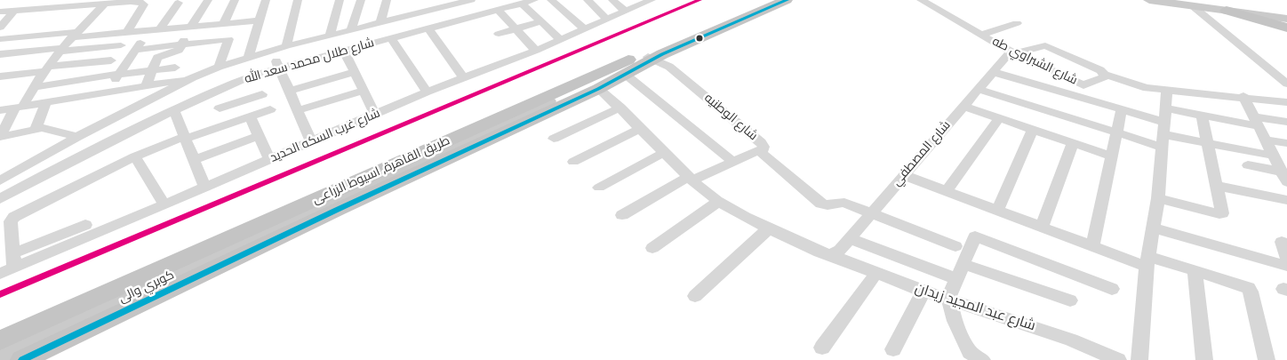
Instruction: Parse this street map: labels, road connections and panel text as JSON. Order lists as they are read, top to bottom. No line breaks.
{"streets":{"highway":["طريق القاهرة, اسيوط الزراعى"],"main road":["كوبري والى"],"street":["شارع طلال محمد سعد الله","شارع الشبراوي طه","شارع الوطنيه","شارع غرب السكه الحديد","شارع المصطفي","شارع عبد المجيد زيدان"]},"crossings":[["شارع الشبراوي طه","شارع المصطفي"],["شارع الوطنيه","شارع المصطفي"],["شارع الوطنيه","طريق القاهرة, اسيوط الزراعى"],["شارع المصطفي","شارع عبد المجيد زيدان"],["طريق القاهرة, اسيوط الزراعى","كوبري والى"]]}
